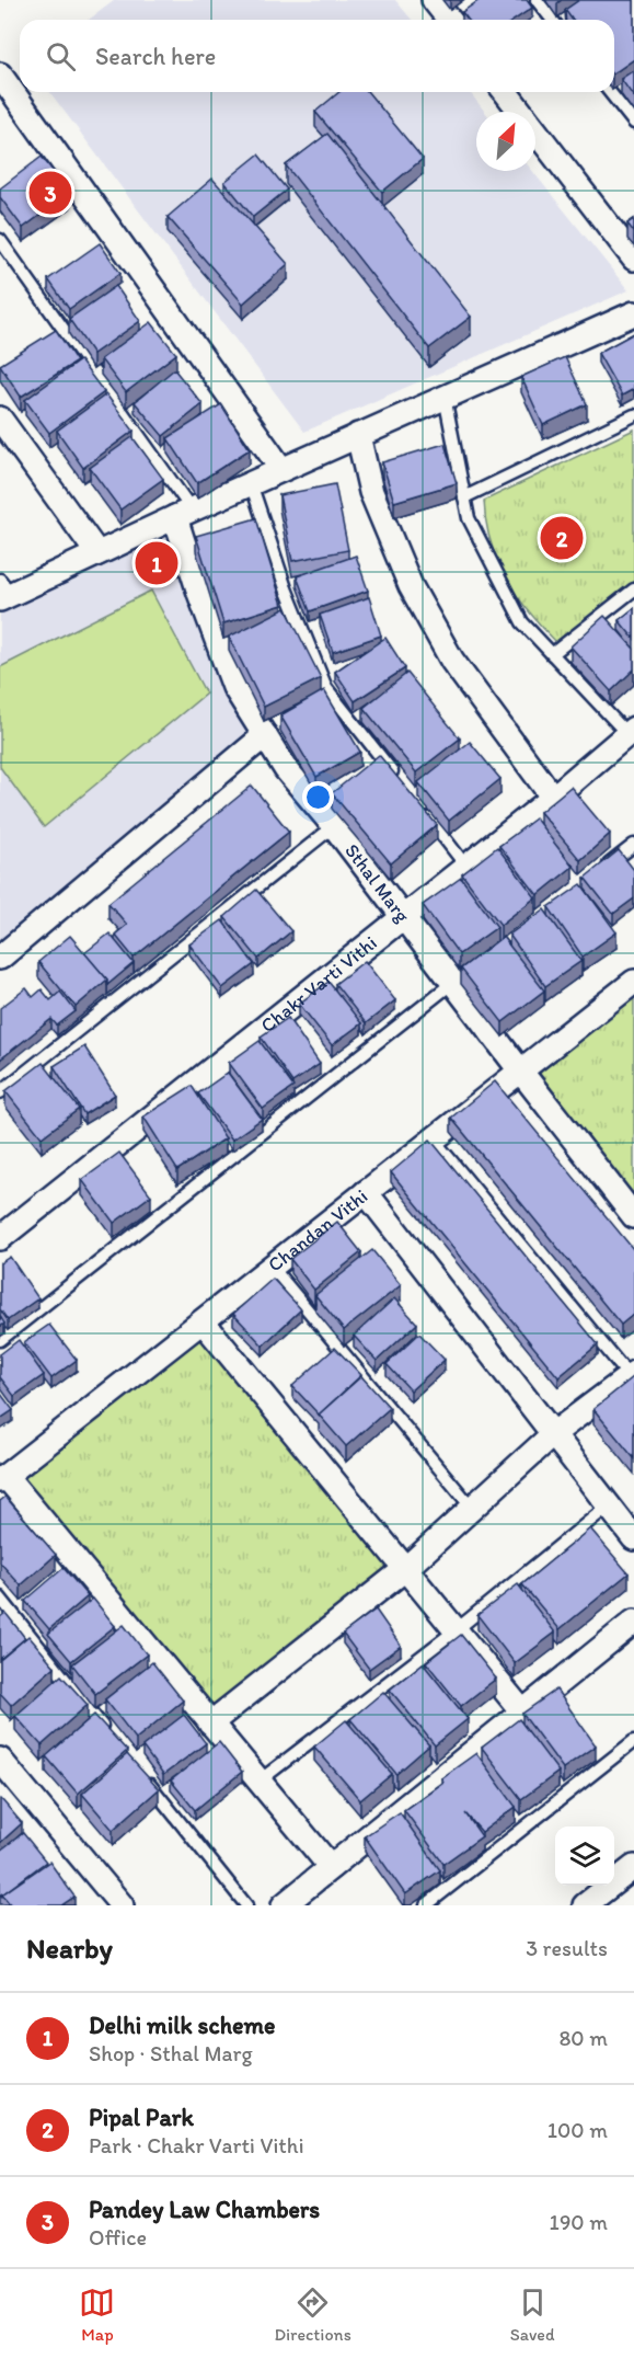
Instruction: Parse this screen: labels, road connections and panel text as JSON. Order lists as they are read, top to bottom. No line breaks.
{"streets":{"street":["Sthal Marg","Chakr Varti Vithi","Chandan Vithi"]},"crossings":[["Sthal Marg","Chakr Varti Vithi"],["Sthal Marg","Chandan Vithi"]],"north":"top right","page":{"search":"Search here","pins":["3","2","1"],"heading":["Nearby","3 results"],"list":[{"mark":"1","name":"Delhi milk scheme","note":"Shop · Sthal Marg","value":"80 m"},{"mark":"2","name":"Pipal Park","note":"Park · Chakr Varti Vithi","value":"100 m"},{"mark":"3","name":"Pandey Law Chambers","note":"Office","value":"190 m"}],"nav":["Map","Directions","Saved"]}}
